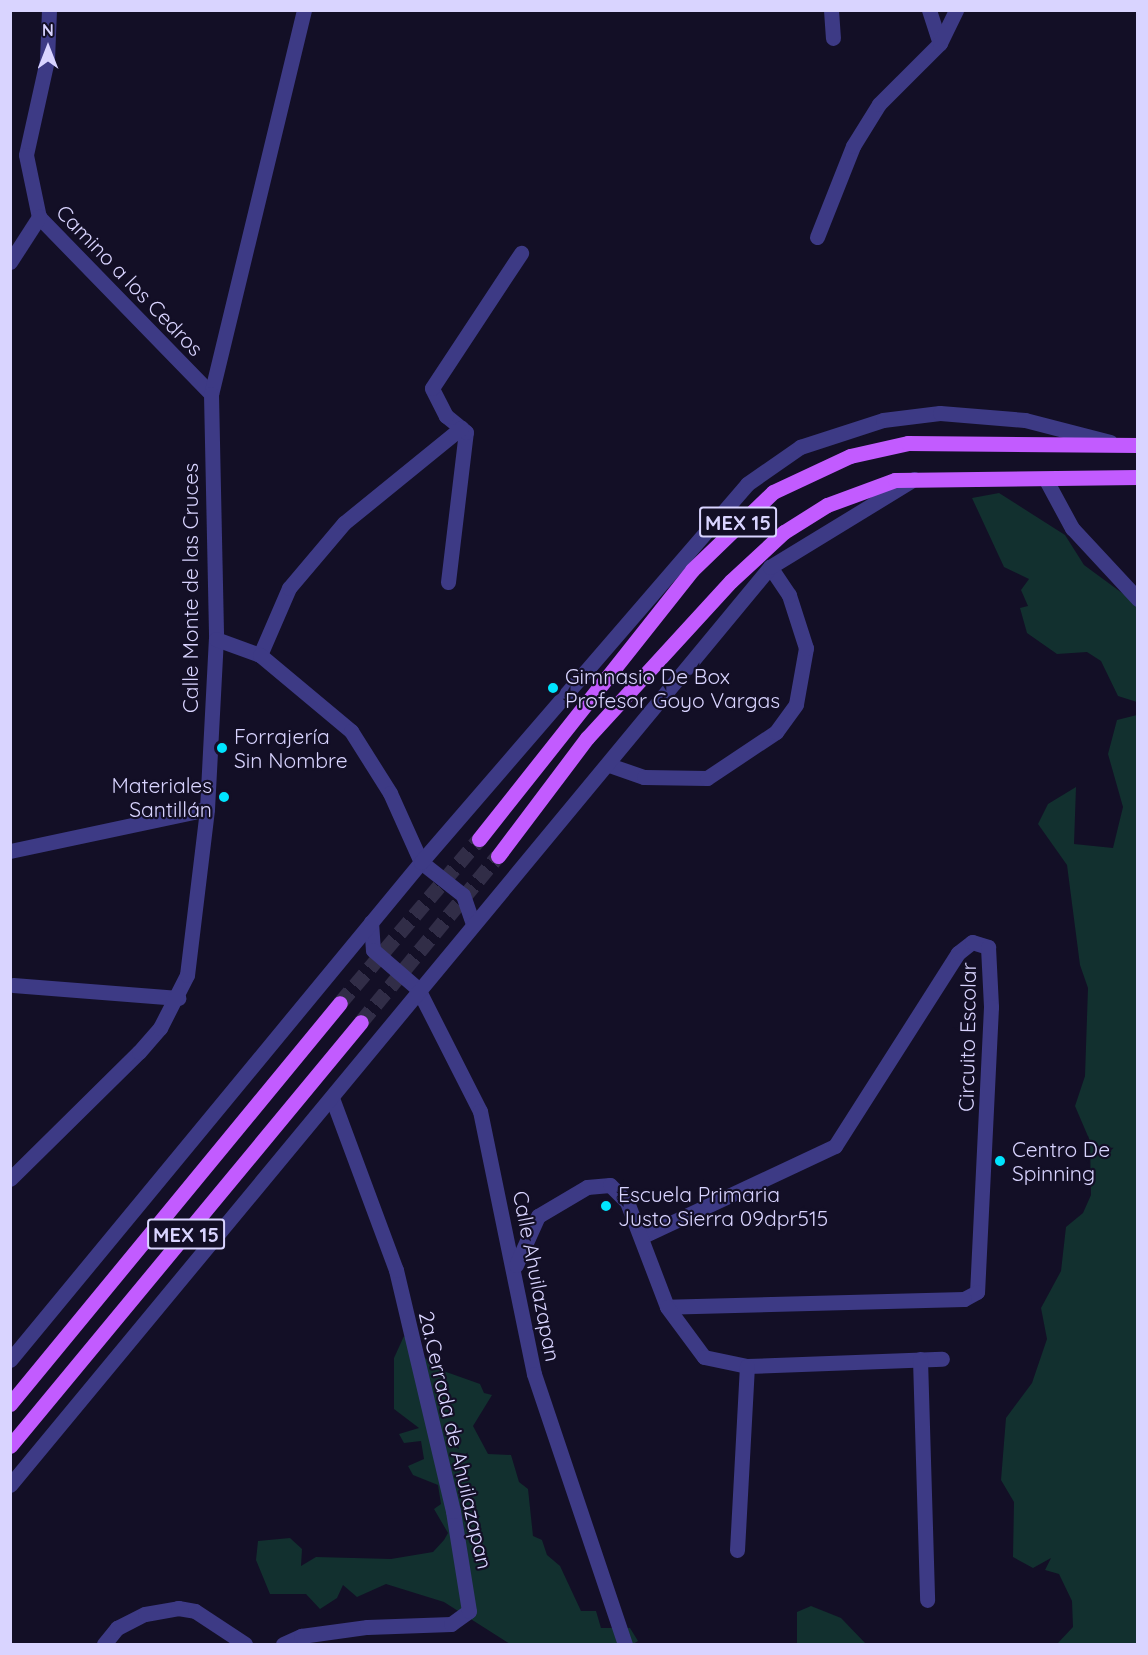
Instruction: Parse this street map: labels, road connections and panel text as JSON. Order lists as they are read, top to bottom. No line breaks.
{"streets":{"main road":["MEX 15"],"street":["Camino a los Cedros","Calle Monte de las Cruces","Circuito Escolar","Calle Ahuilazapan","2a.Cerrada de Ahuilazapan"]},"crossings":[["Camino a los Cedros","Calle Monte de las Cruces"]],"places":["Gimnasio De Box Profesor Goyo Vargas","Forrajería Sin Nombre","Materiales Santillán","Centro De Spinning","Escuela Primaria Justo Sierra 09dpr515"],"north":"top"}
